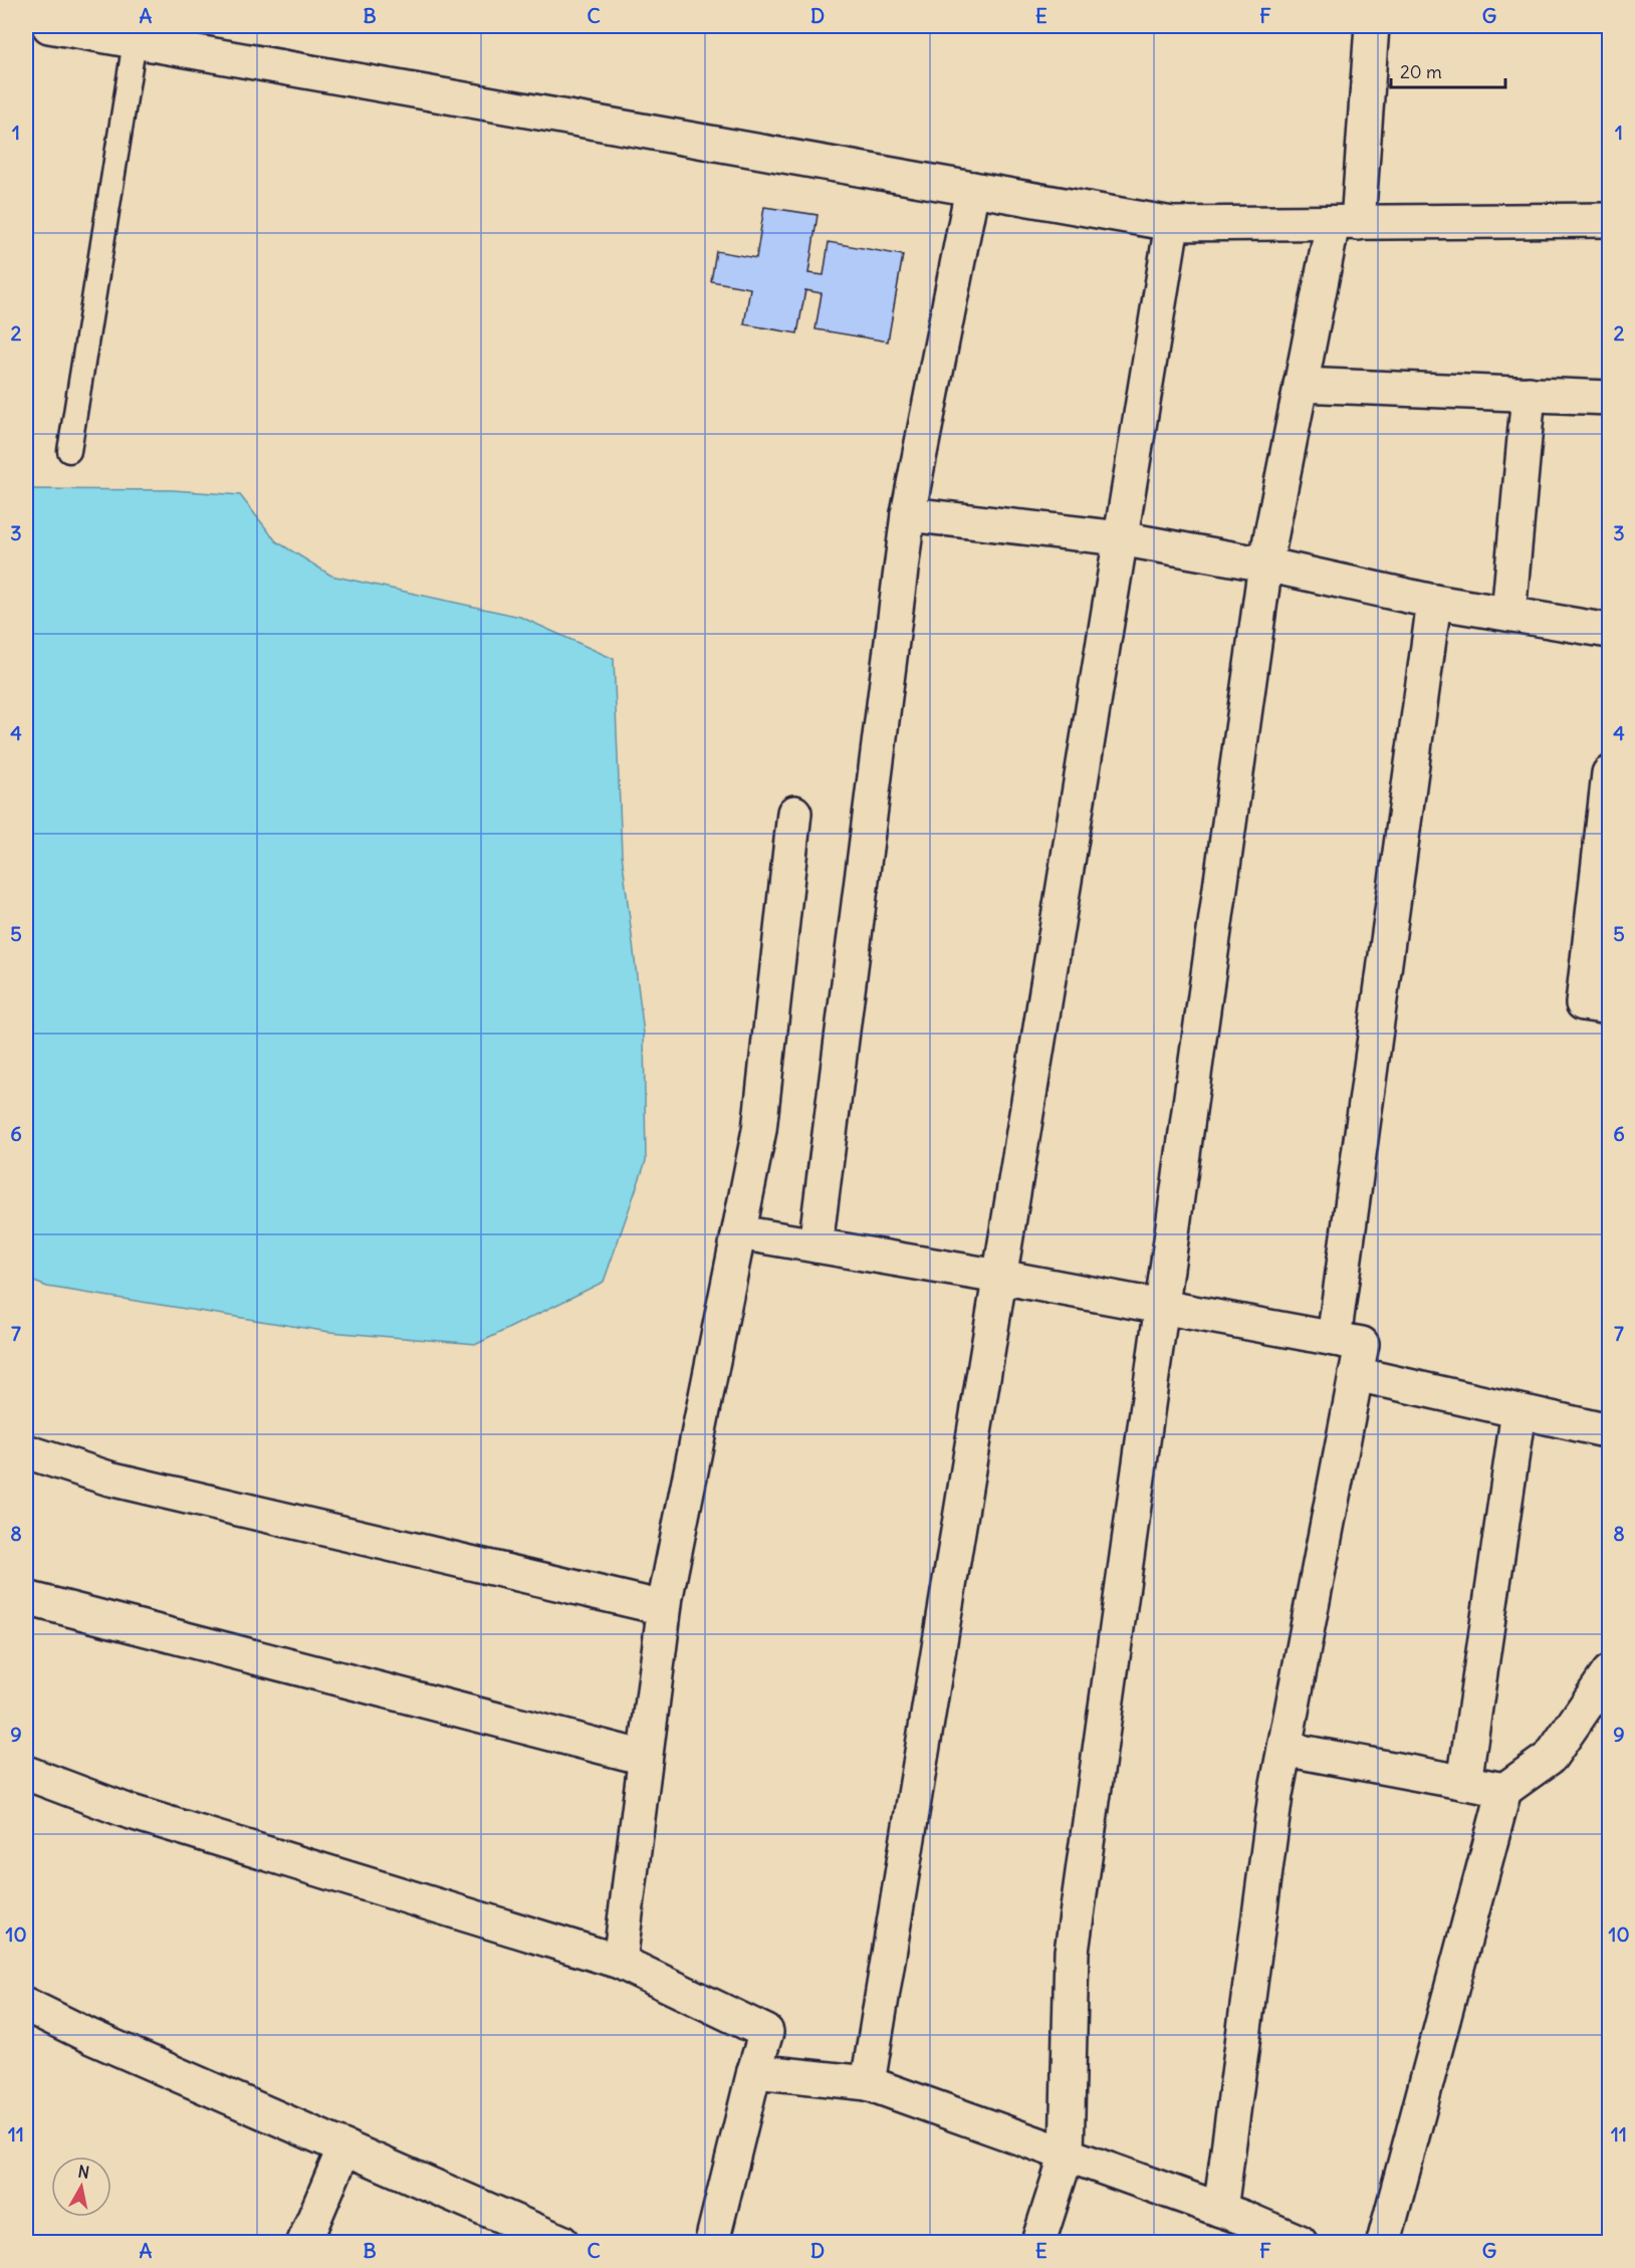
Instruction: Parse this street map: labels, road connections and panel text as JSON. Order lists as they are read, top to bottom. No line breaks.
{"scale_bar":"20 m","north":"top","grid":{"columns":["A","B","C","D","E","F","G"],"rows":["1","2","3","4","5","6","7","8","9","10","11"]}}
